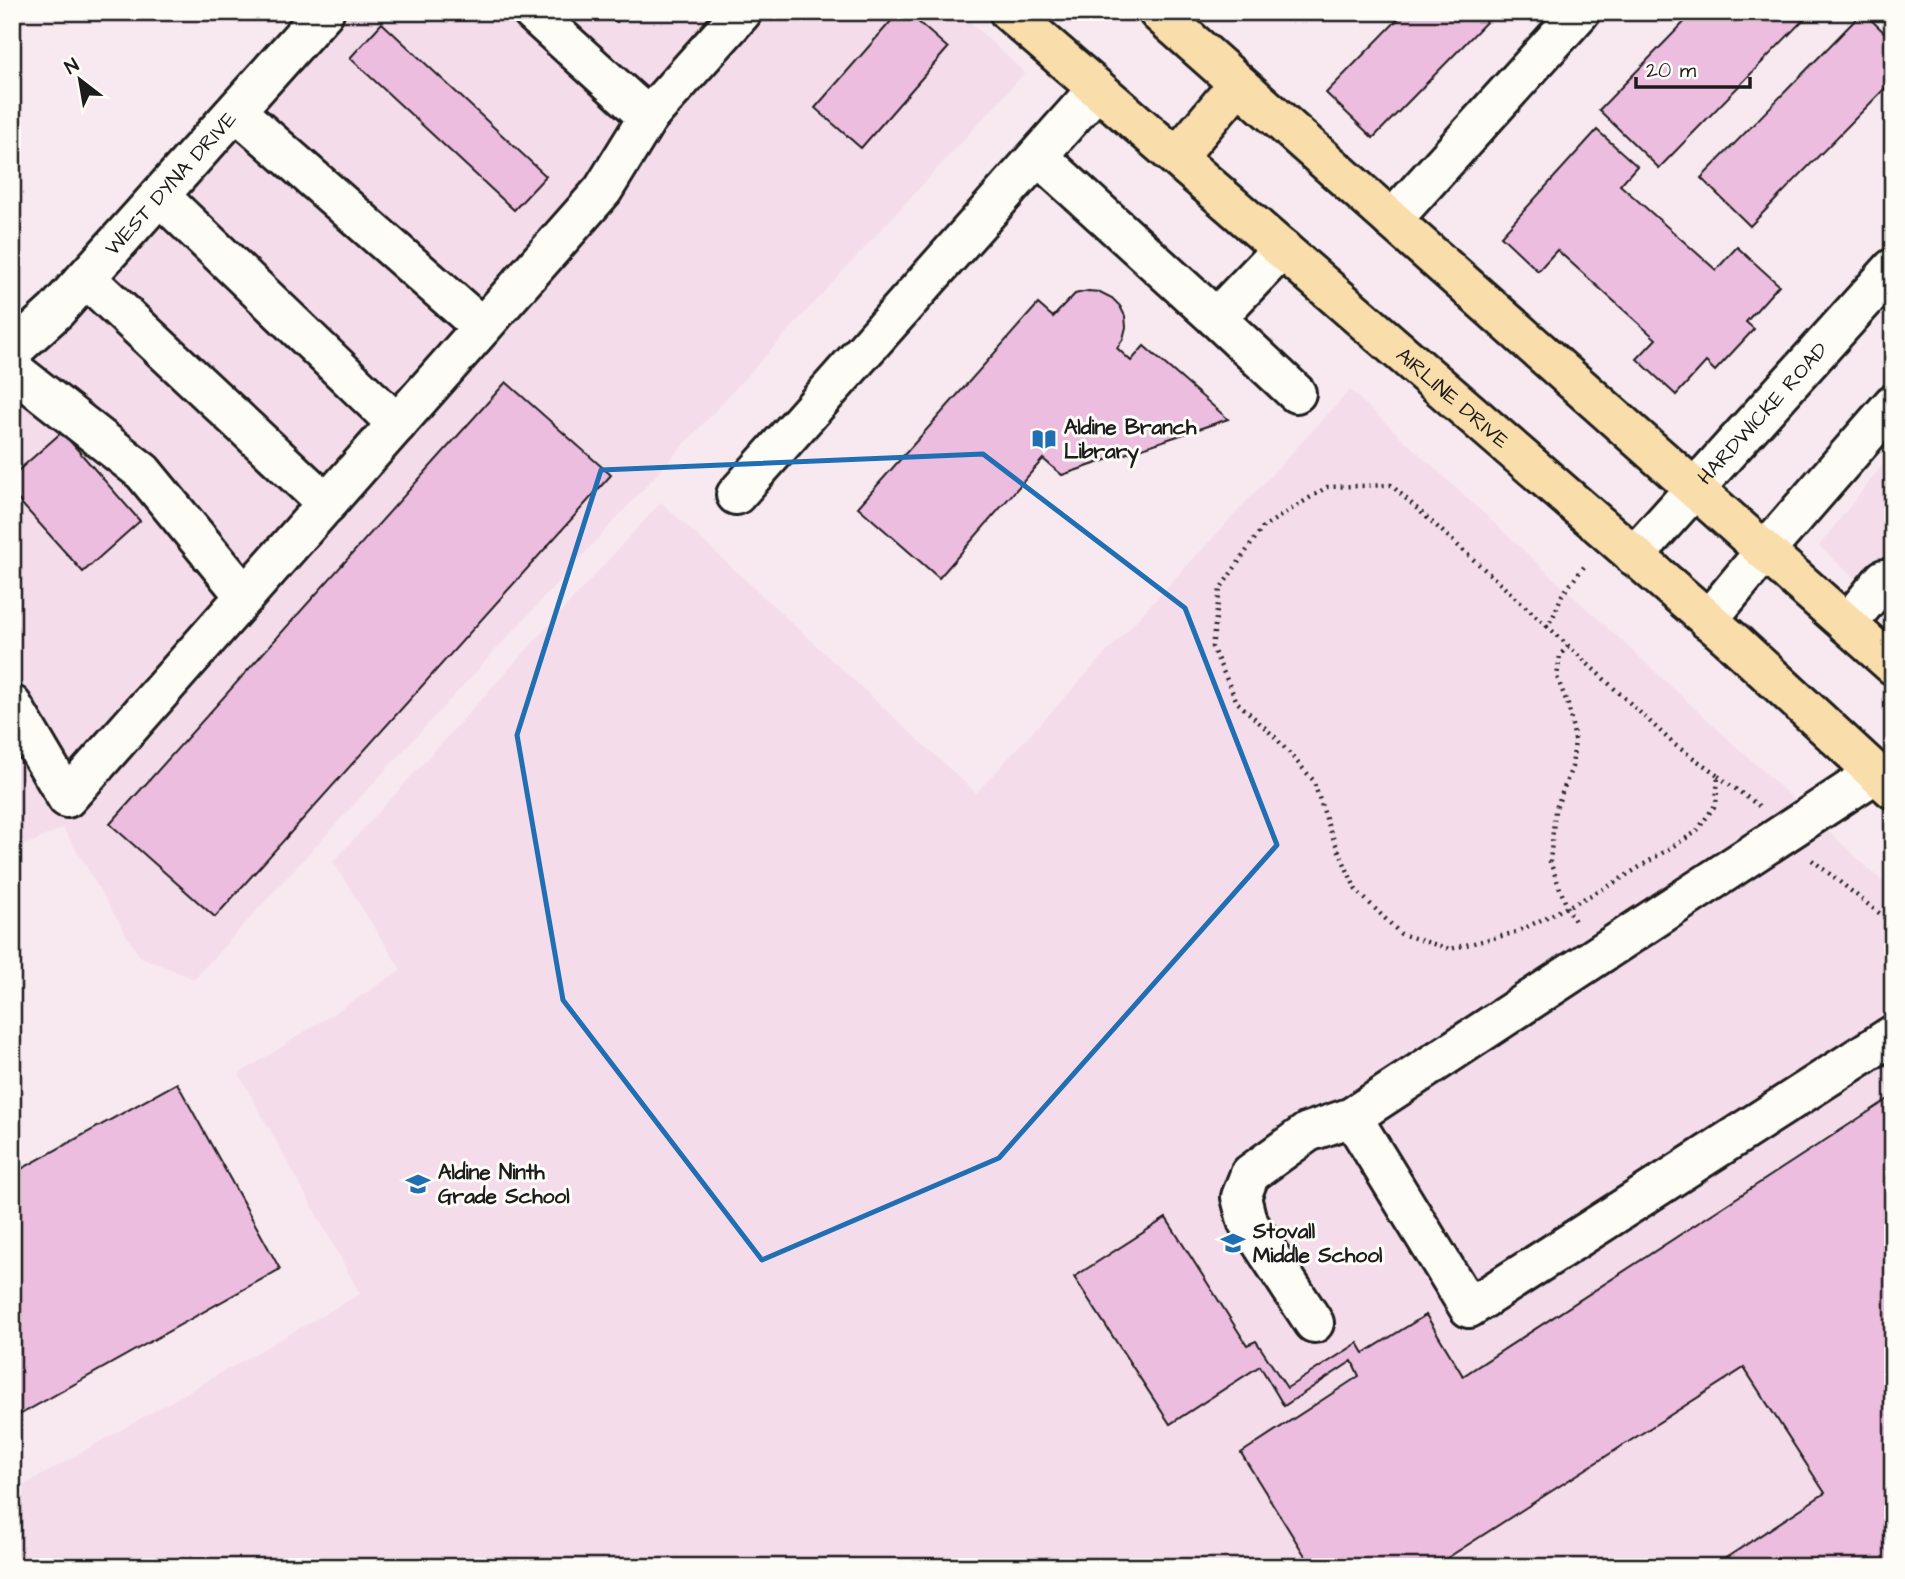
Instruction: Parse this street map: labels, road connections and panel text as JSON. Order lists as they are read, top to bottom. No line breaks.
{"streets":{"main road":["AIRLINE DRIVE"],"street":["WEST DYNA DRIVE","HARDWICKE ROAD"]},"crossings":[["AIRLINE DRIVE","HARDWICKE ROAD"]],"places":{"library":["Aldine Branch Library"],"school or university":["Aldine Ninth Grade School","Stovall Middle School"]},"scale_bar":"20 m","north":"top left"}
